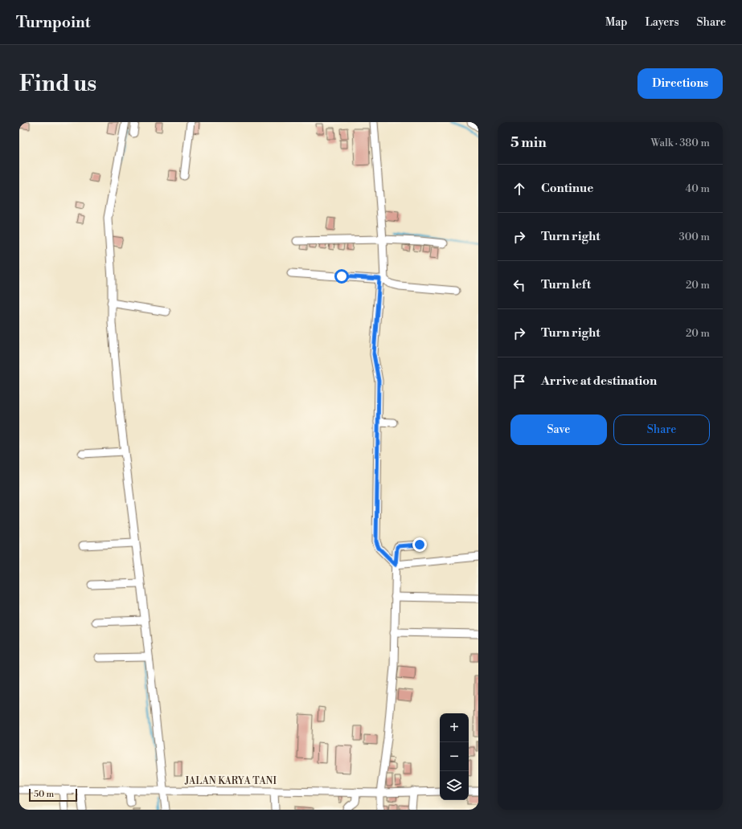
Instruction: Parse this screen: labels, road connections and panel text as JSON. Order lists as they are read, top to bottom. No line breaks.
{"streets":{"street":["JALAN KARYA TANI"]},"scale_bar":"50 m","page":{"header":"Turnpoint","nav":["Map","Layers","Share"],"buttons":["Directions",["Save","Share"]],"title":"Find us","heading":["5 min","Walk · 380 m"],"list":[["Continue","40 m"],["Turn right","300 m"],["Turn left","20 m"],["Turn right","20 m"],"Arrive at destination"],"map_buttons":["+","−"],"scale":"50 m"}}
